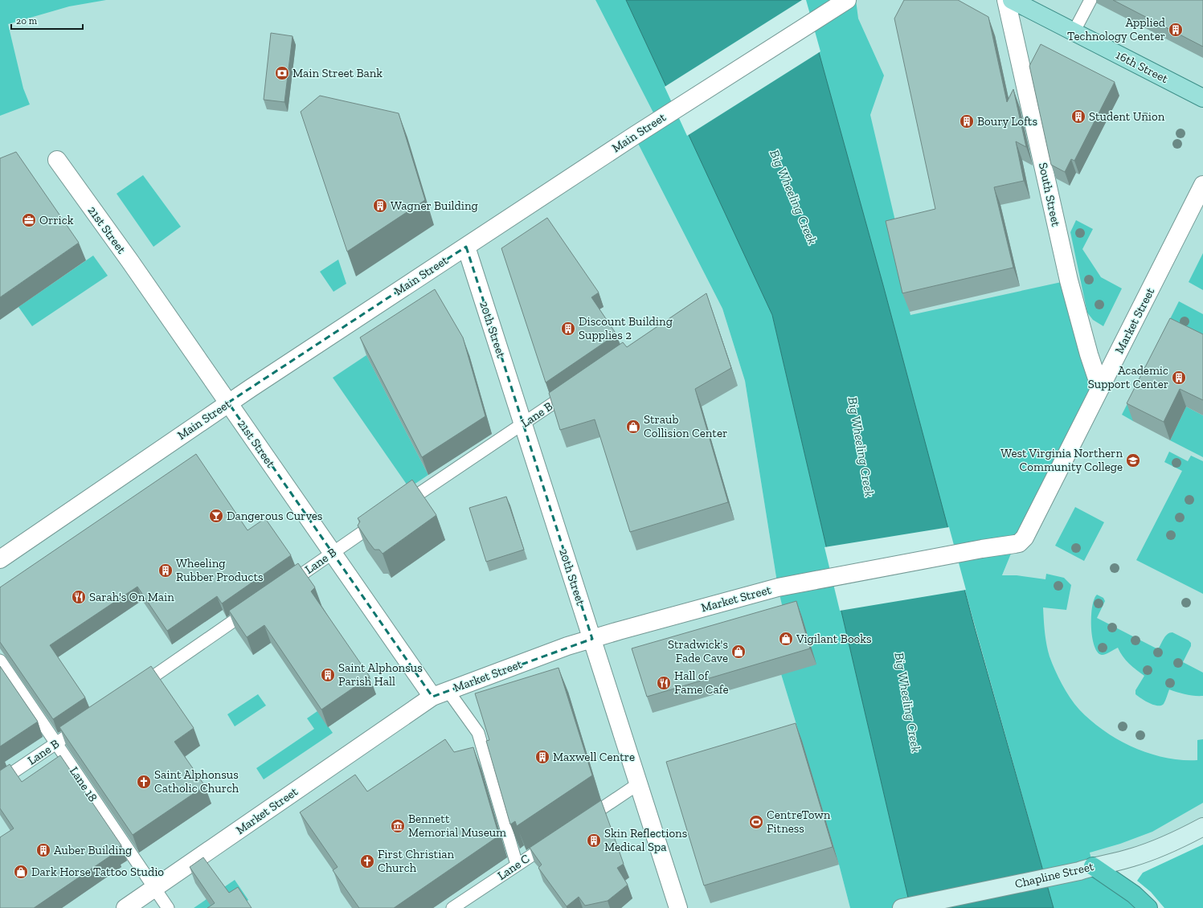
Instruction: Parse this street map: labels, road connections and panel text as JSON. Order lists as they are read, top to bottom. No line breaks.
{"streets":{"main road":["16th Street","Chapline Street"],"street":["Main Street","South Street","21st Street","Market Street","20th Street"],"lane":["Lane B","Lane 18","Lane C"]},"crossings":[["Main Street","21st Street"],["Main Street","20th Street"],["South Street","Market Street"],["21st Street","Market Street"],["21st Street","Lane B"],["Market Street","20th Street"],["Market Street","Lane 18"],["20th Street","Lane B"],["Lane B","Lane 18"]],"water":["Big Wheeling Creek"],"places":{"building":["Applied Technology Center","Student Union","Boury Lofts","Wagner Building","Discount Building Supplies 2","Academic Support Center","Wheeling Rubber Products","Saint Alphonsus Parish Hall","Maxwell Centre","Skin Reflections Medical Spa","Auber Building"],"bank":["Main Street Bank"],"office":["Orrick"],"shop":["Straub Collision Center","Vigilant Books","Stradwick's Fade Cave","Dark Horse Tattoo Studio"],"school or university":["West Virginia Northern Community College"],"bar":["Dangerous Curves"],"restaurant":["Sarah's On Main","Hall of Fame Cafe"],"church":["Saint Alphonsus Catholic Church","First Christian Church"],"sports":["CentreTown Fitness"],"museum":["Bennett Memorial Museum"]},"scale_bar":"20 m"}
